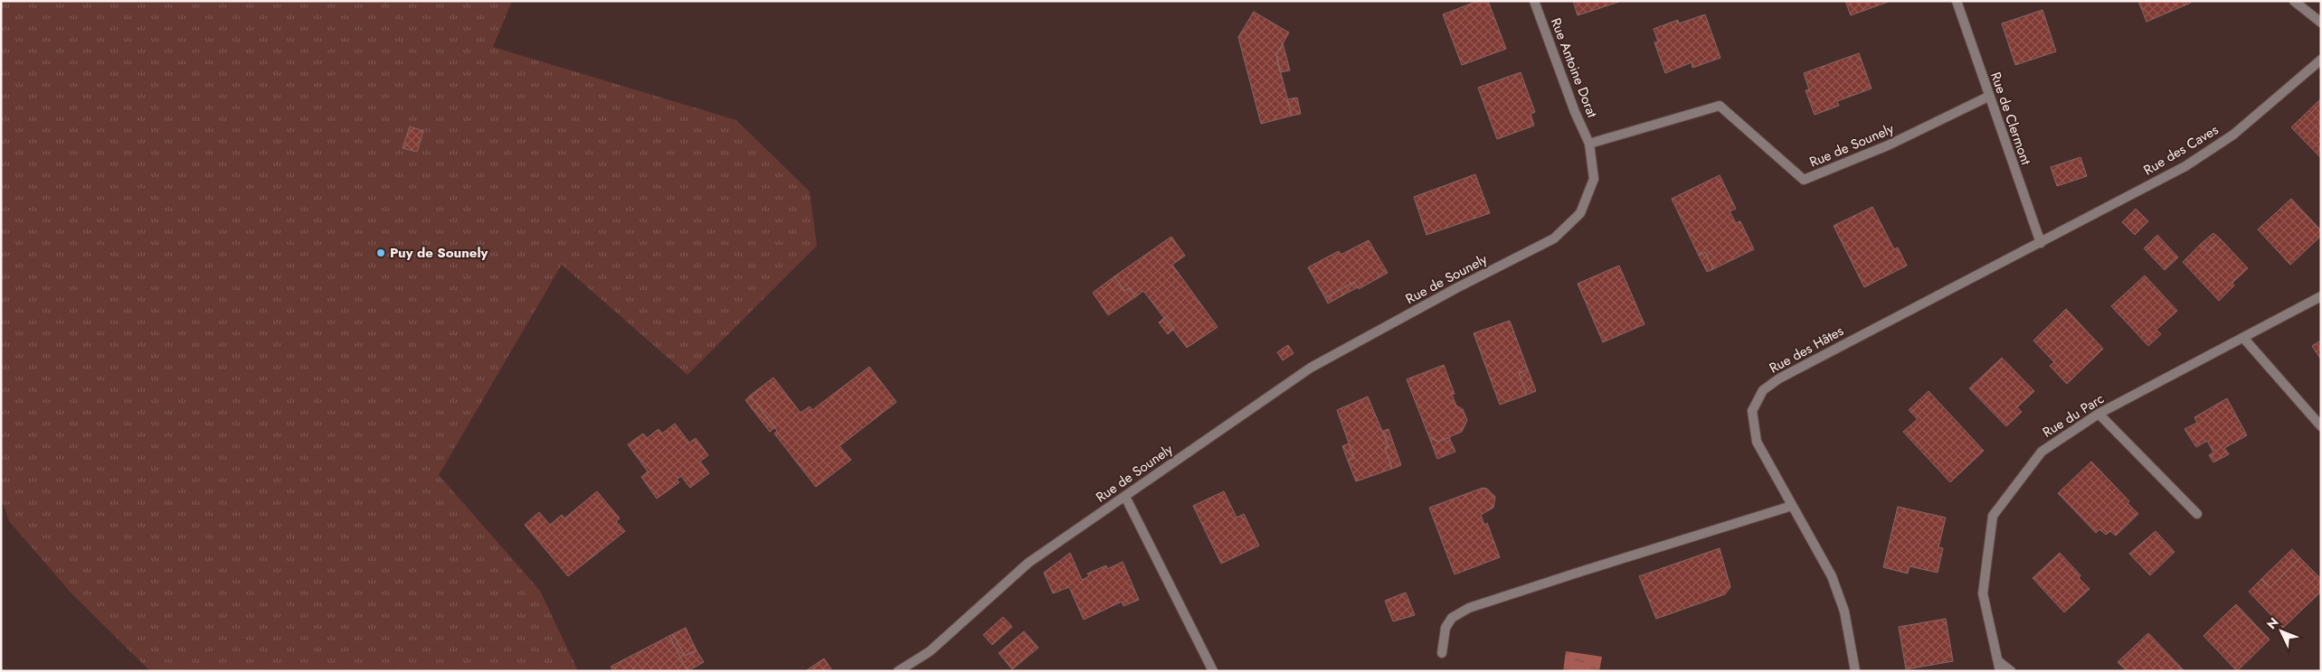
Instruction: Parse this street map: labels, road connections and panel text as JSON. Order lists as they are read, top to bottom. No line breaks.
{"streets":{"street":["Rue Antoine Dorat","Rue de Clermont","Rue de Sounely","Rue des Caves","Rue des Hâtes","Rue du Parc"]},"crossings":[["Rue Antoine Dorat","Rue de Sounely"],["Rue de Clermont","Rue de Sounely"],["Rue de Clermont","Rue des Caves"],["Rue de Clermont","Rue des Hâtes"],["Rue des Caves","Rue des Hâtes"]],"places":["Puy de Sounely"],"north":"top left"}
